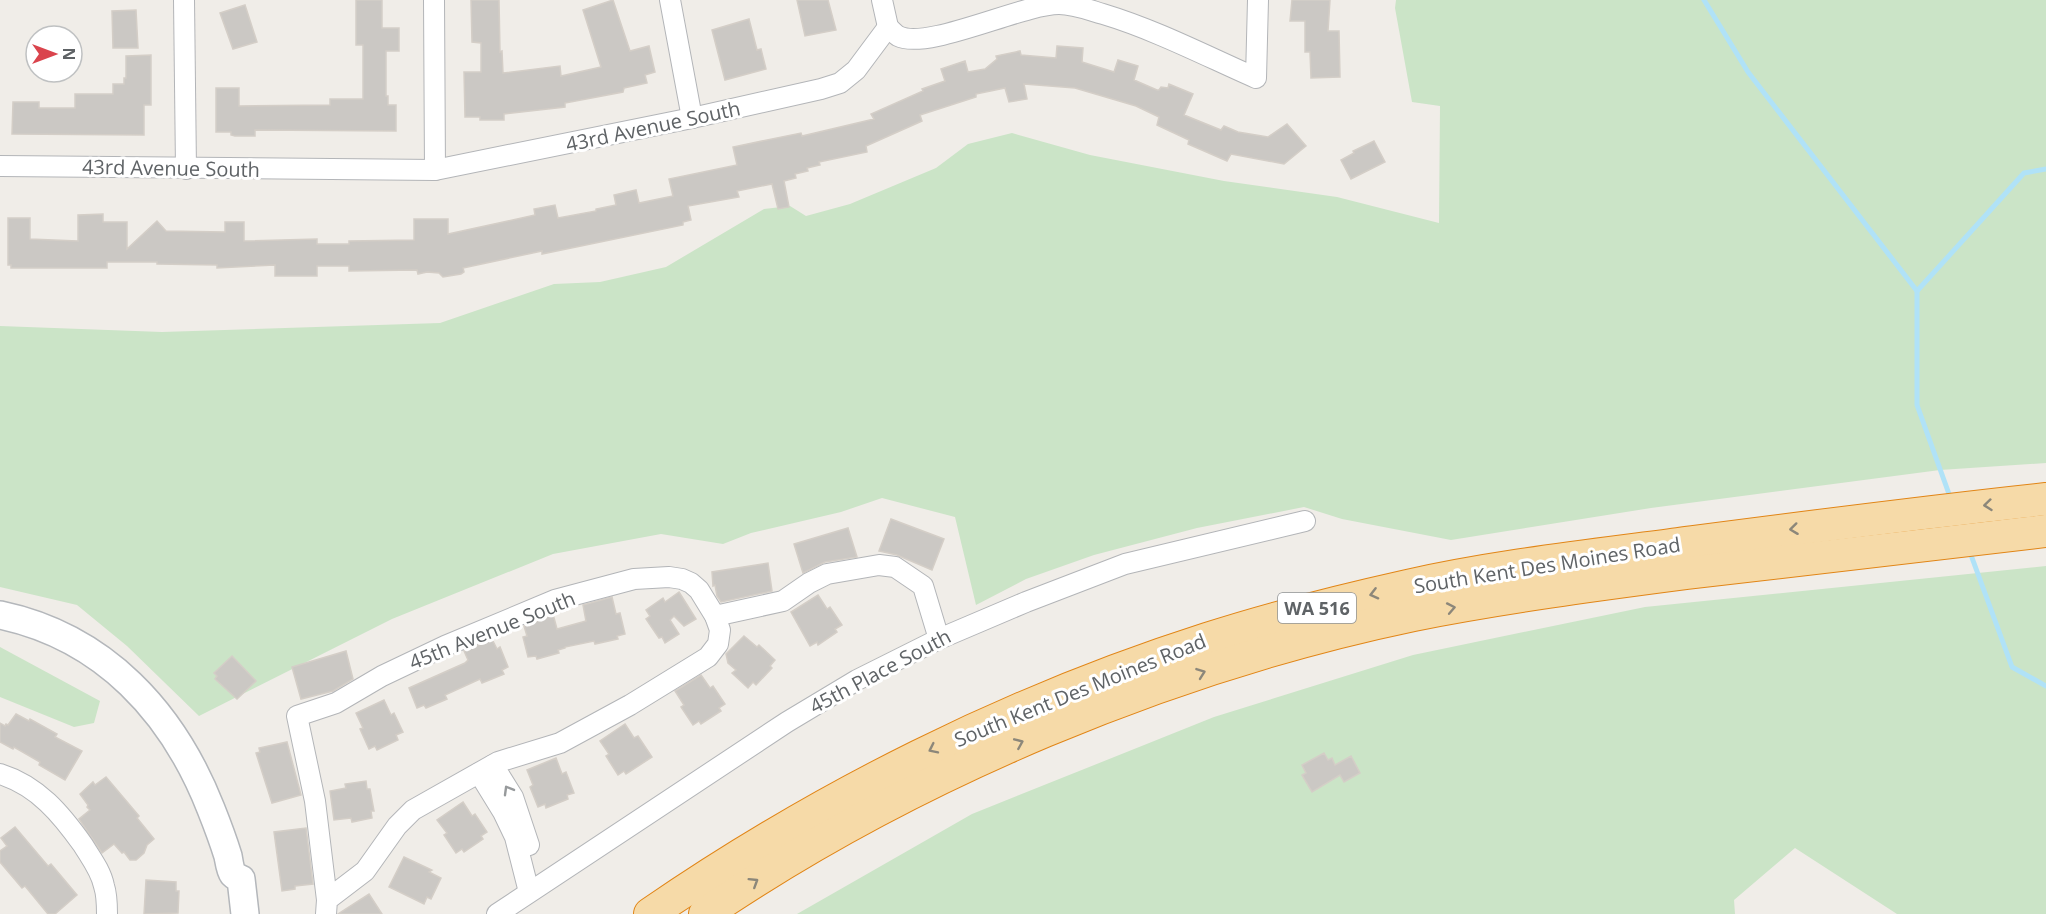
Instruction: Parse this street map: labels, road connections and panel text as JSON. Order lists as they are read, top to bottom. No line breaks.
{"streets":{"highway":["South Kent Des Moines Road","WA 516"],"street":["43rd Avenue South","45th Avenue South","45th Place South"]},"north":"right"}
